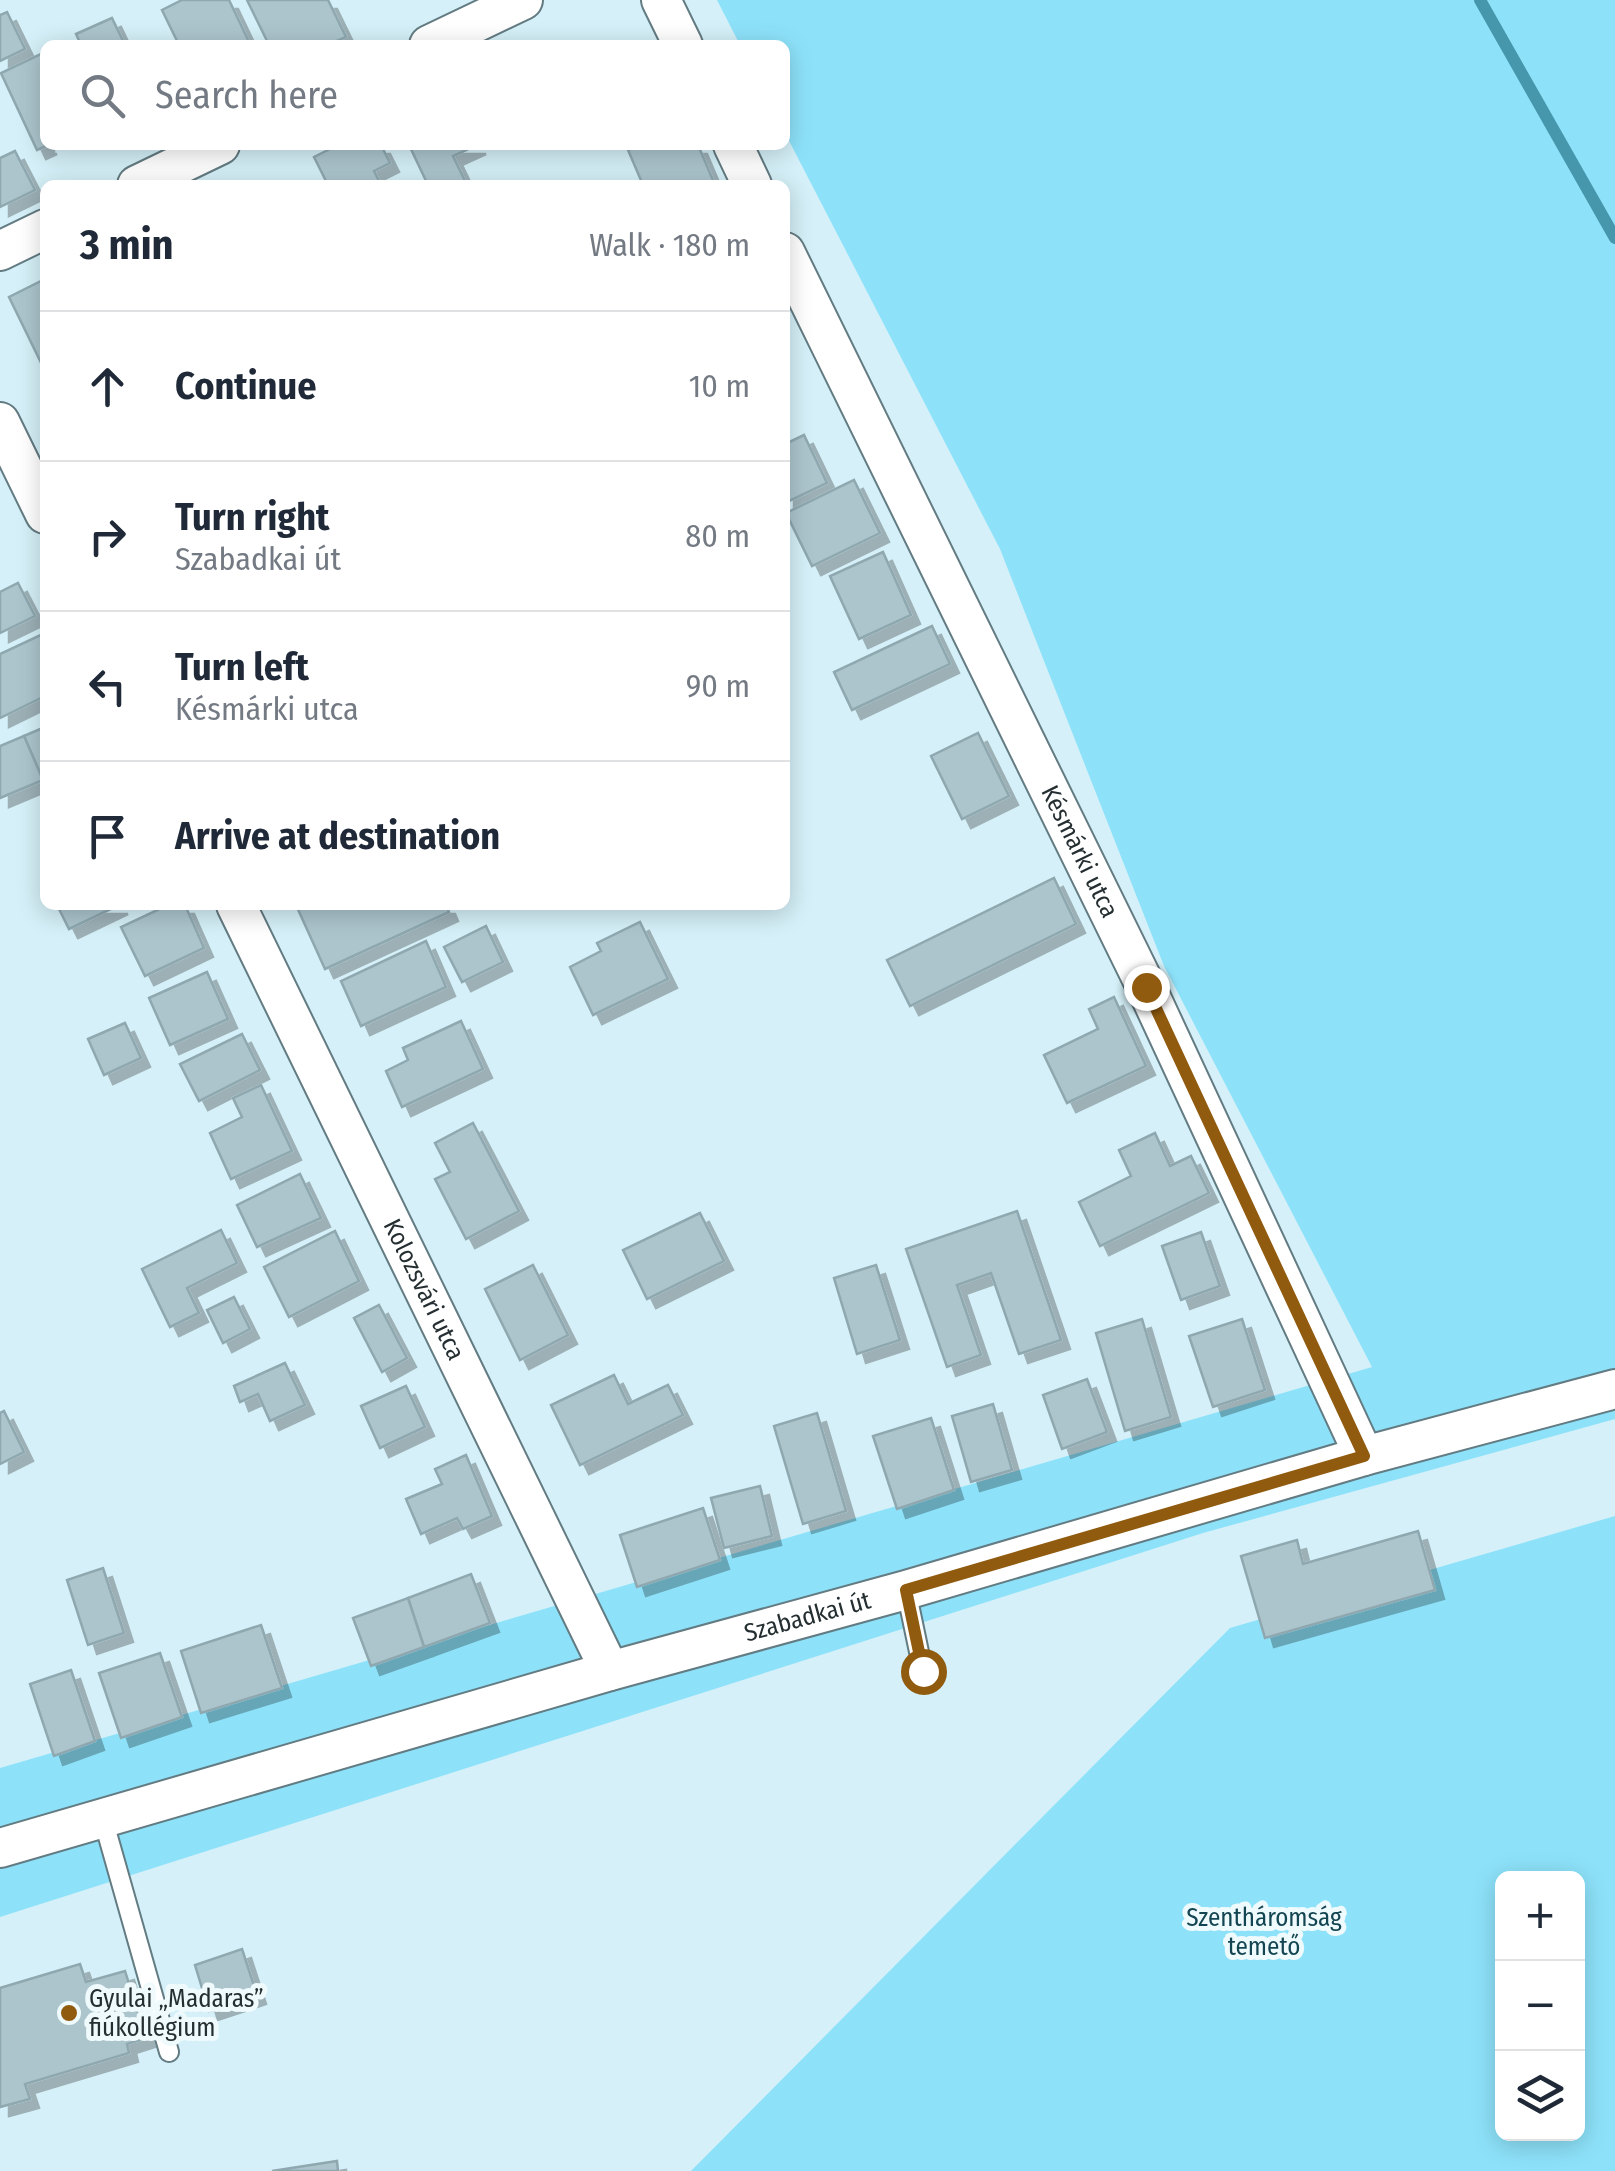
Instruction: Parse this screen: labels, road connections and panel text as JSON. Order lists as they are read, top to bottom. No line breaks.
{"streets":{"street":["Késmárki utca","Kolozsvári utca","Szabadkai út"]},"crossings":[["Késmárki utca","Szabadkai út"],["Kolozsvári utca","Szabadkai út"]],"parks":["Szentháromság temető"],"places":["Gyulai „Madaras” fiúkollégium"],"page":{"search":"Search here","heading":["3 min","Walk · 180 m"],"list":[["Continue","10 m"],["Turn right","Szabadkai út","80 m"],["Turn left","Késmárki utca","90 m"],"Arrive at destination"],"map_buttons":["+","−"]}}
